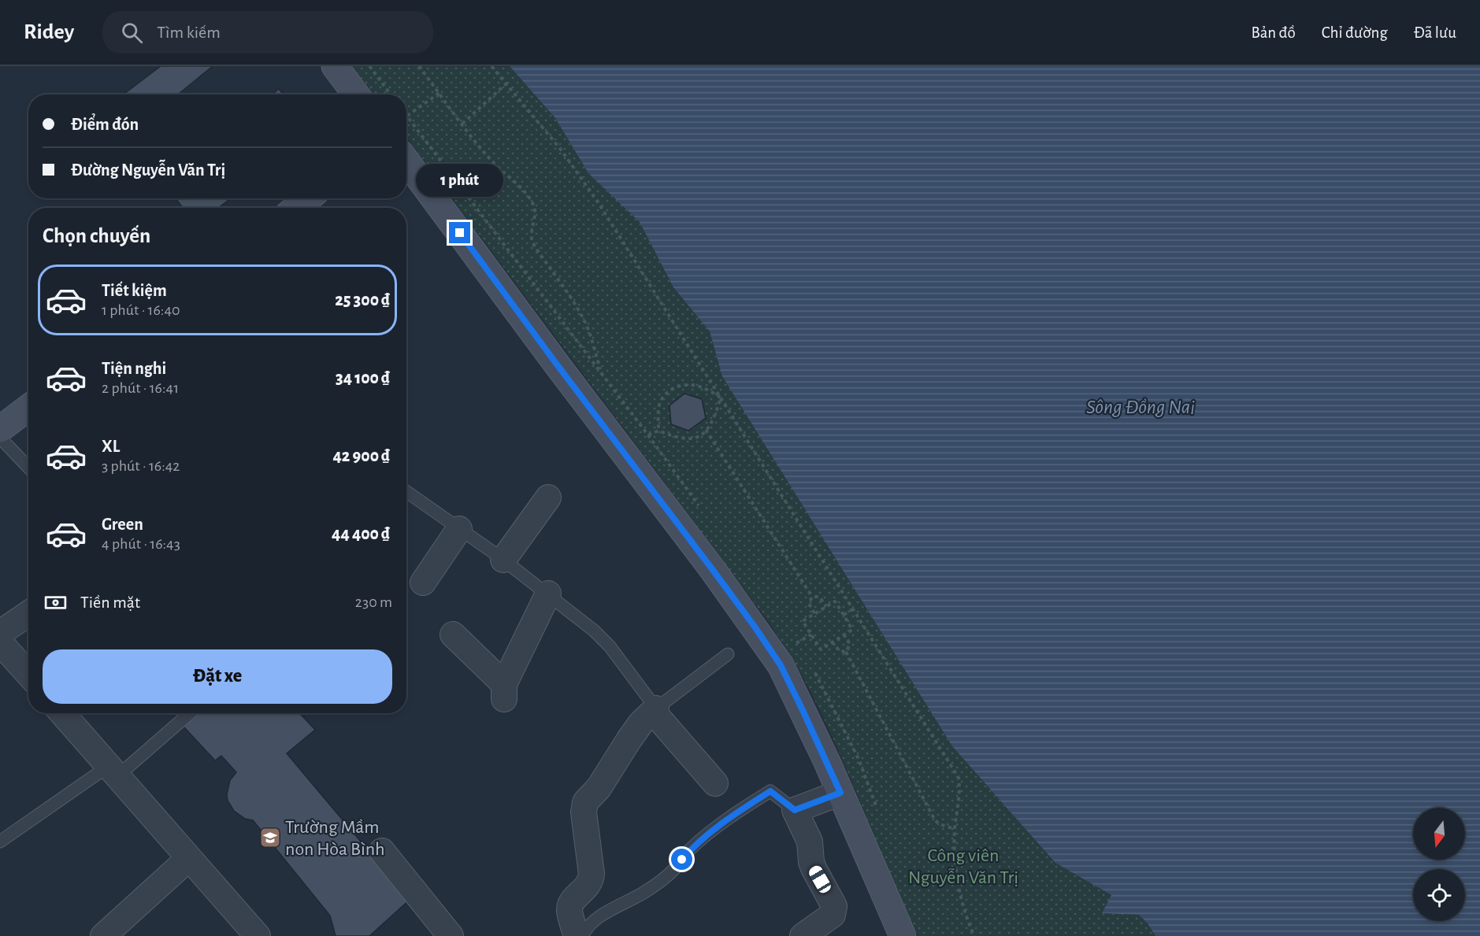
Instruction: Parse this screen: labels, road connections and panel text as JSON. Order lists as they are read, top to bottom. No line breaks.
{"water":["Sông Đồng Nai"],"parks":["Công viên Nguyễn Văn Trị"],"places":{"school or university":["Trường Mầm non Hòa Bình"]},"north":"bottom","page":{"header":"Ridey","search":"Tìm kiếm","nav":["Bản đồ","Chỉ đường","Đã lưu"],"banner":["Điểm đón","Đường Nguyễn Văn Trị"],"bubble":"1 phút","heading":"Chọn chuyến","list":[{"name":"Tiết kiệm","note":"1 phút · 16:40","value":"25 300 ₫"},{"name":"Tiện nghi","note":"2 phút · 16:41","value":"34 100 ₫"},{"name":"XL","note":"3 phút · 16:42","value":"42 900 ₫"},{"name":"Green","note":"4 phút · 16:43","value":"44 400 ₫"}],"pay":["Tiền mặt","230 m"],"buttons":"Đặt xe"}}
